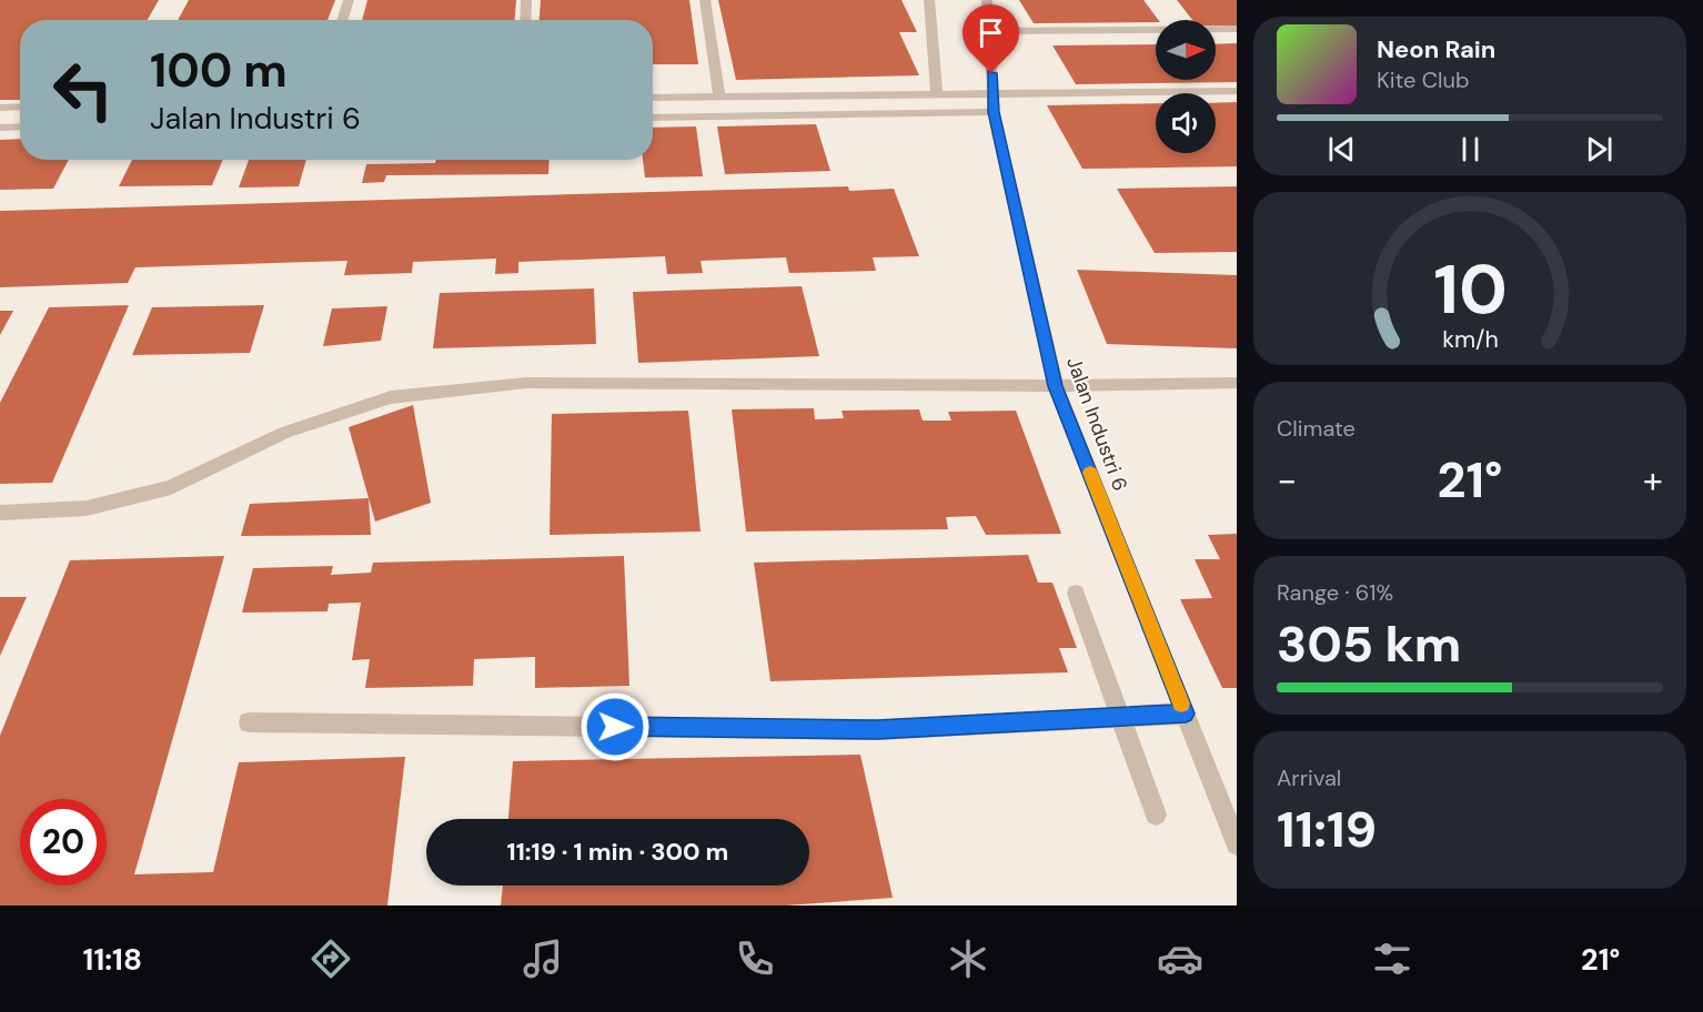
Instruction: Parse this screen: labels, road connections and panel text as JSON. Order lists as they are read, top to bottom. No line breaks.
{"streets":{"street":["Jalan Industri 6"]},"north":"right","page":{"turn":["100 m","Jalan Industri 6"],"song":["Neon Rain","Kite Club"],"tile":["Climate",["Range · 61%","305 km"],["Arrival","11:19"]],"heat":["−","21°","+"],"limit":"20","trip":"11:19 · 1 min · 300 m","tabs":["11:18","21°"],"gauge":["10","km/h"]}}
